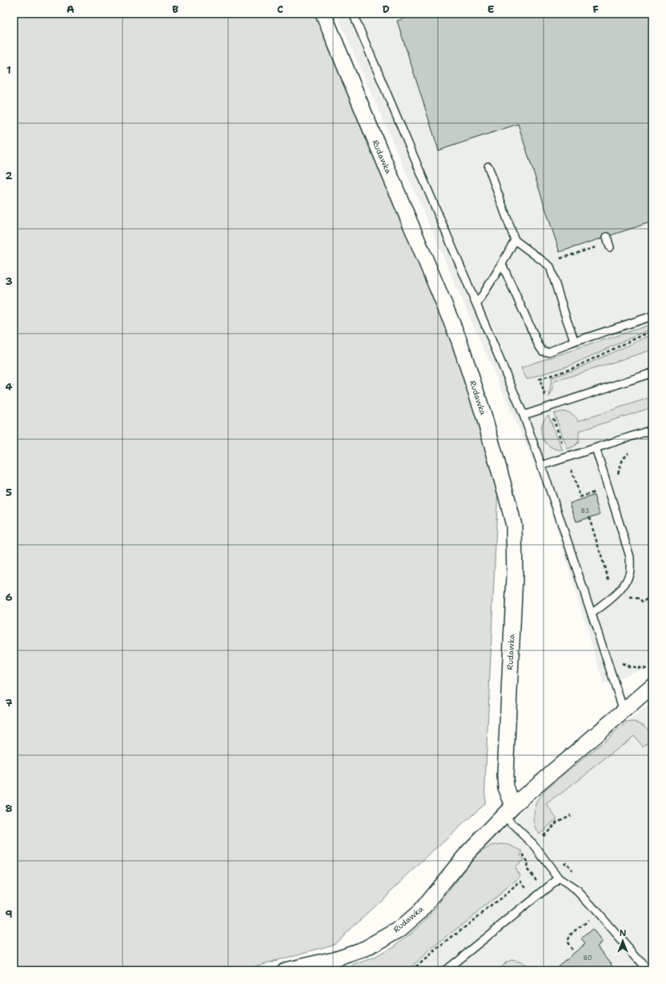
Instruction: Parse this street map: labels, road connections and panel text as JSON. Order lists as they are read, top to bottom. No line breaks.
{"streets":{"street":["Rudawka"]},"house_numbers":["83","80"],"north":"top","grid":{"columns":["A","B","C","D","E","F"],"rows":["1","2","3","4","5","6","7","8","9"]}}
